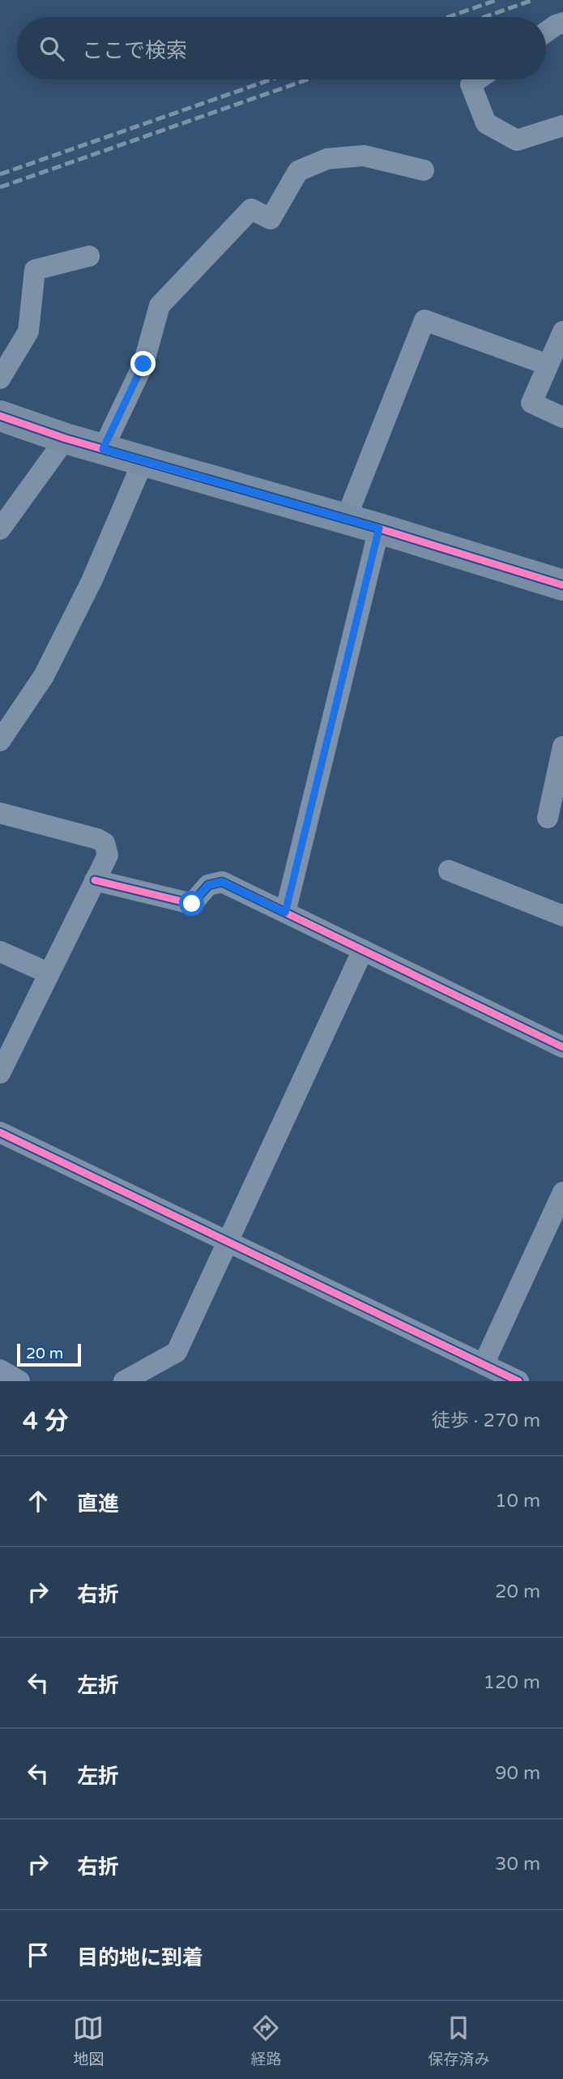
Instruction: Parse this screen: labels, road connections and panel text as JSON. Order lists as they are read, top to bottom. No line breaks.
{"scale_bar":"20 m","page":{"search":"ここで検索","scale":"20 m","heading":["4 分","徒歩 · 270 m"],"list":[["直進","10 m"],["右折","20 m"],["左折","120 m"],["左折","90 m"],["右折","30 m"],"目的地に到着"],"nav":["地図","経路","保存済み"]}}
